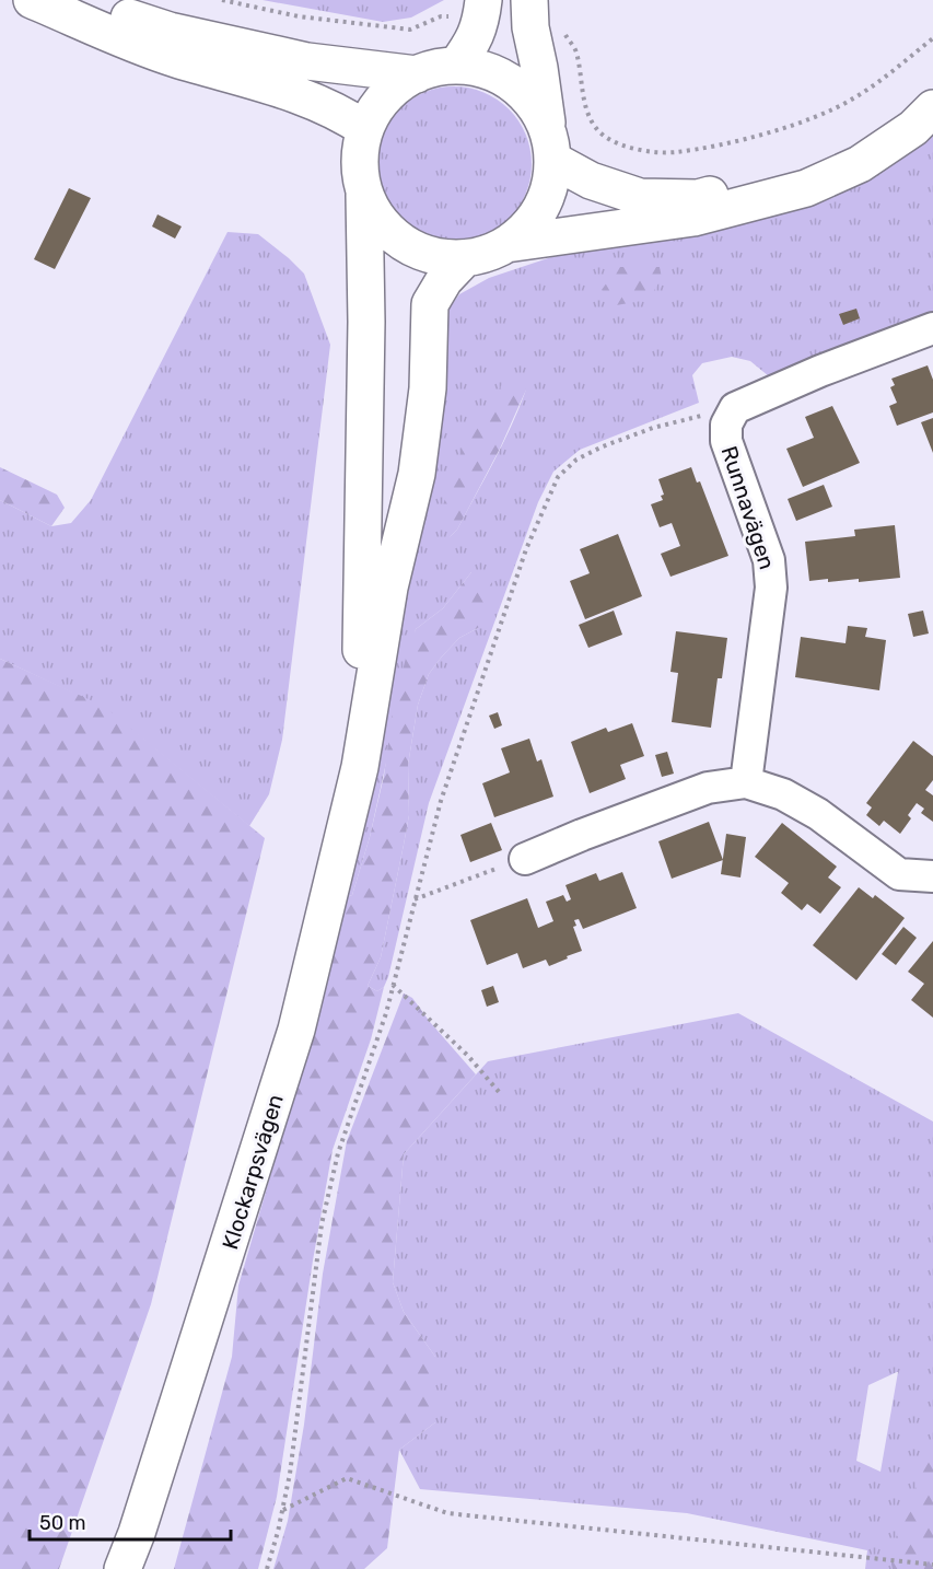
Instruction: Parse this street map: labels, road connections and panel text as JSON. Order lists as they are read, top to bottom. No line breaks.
{"streets":{"street":["Runnavägen","Klockarpsvägen"]},"scale_bar":"50 m"}
